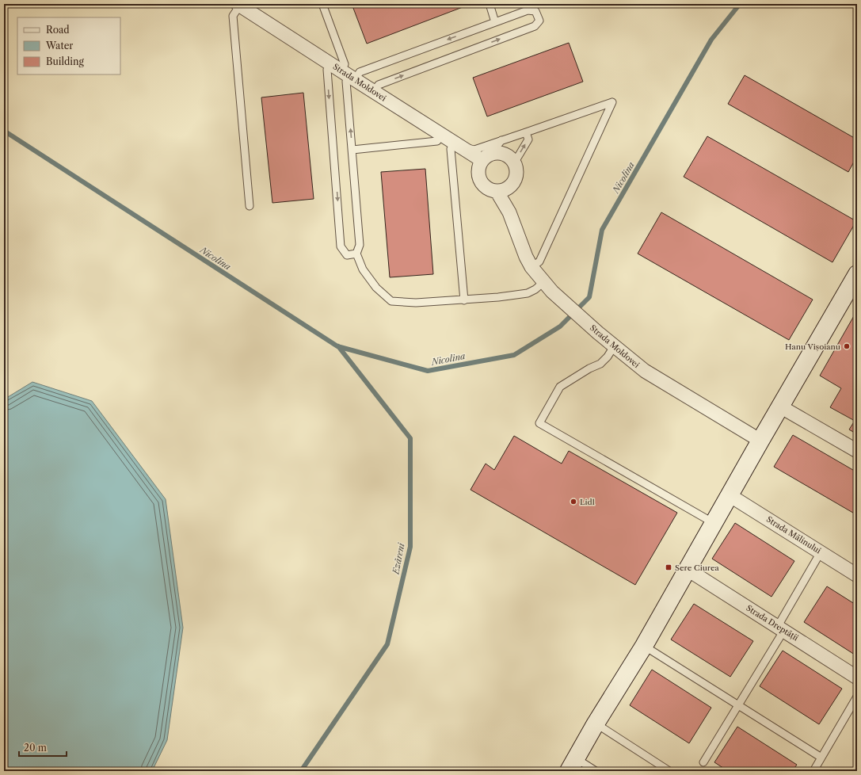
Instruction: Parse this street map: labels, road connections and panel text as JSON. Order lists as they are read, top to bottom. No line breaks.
{"streets":{"street":["Strada Moldovei","Strada Mălinului","Strada Dreptății"]},"water":["Nicolina","Ezăreni"],"places":{"other":["Hanu Vișoianu","Lidl"],"transit":["Sere Ciurea"]},"legend":["Road","Water","Building"],"scale_bar":"20 m"}
